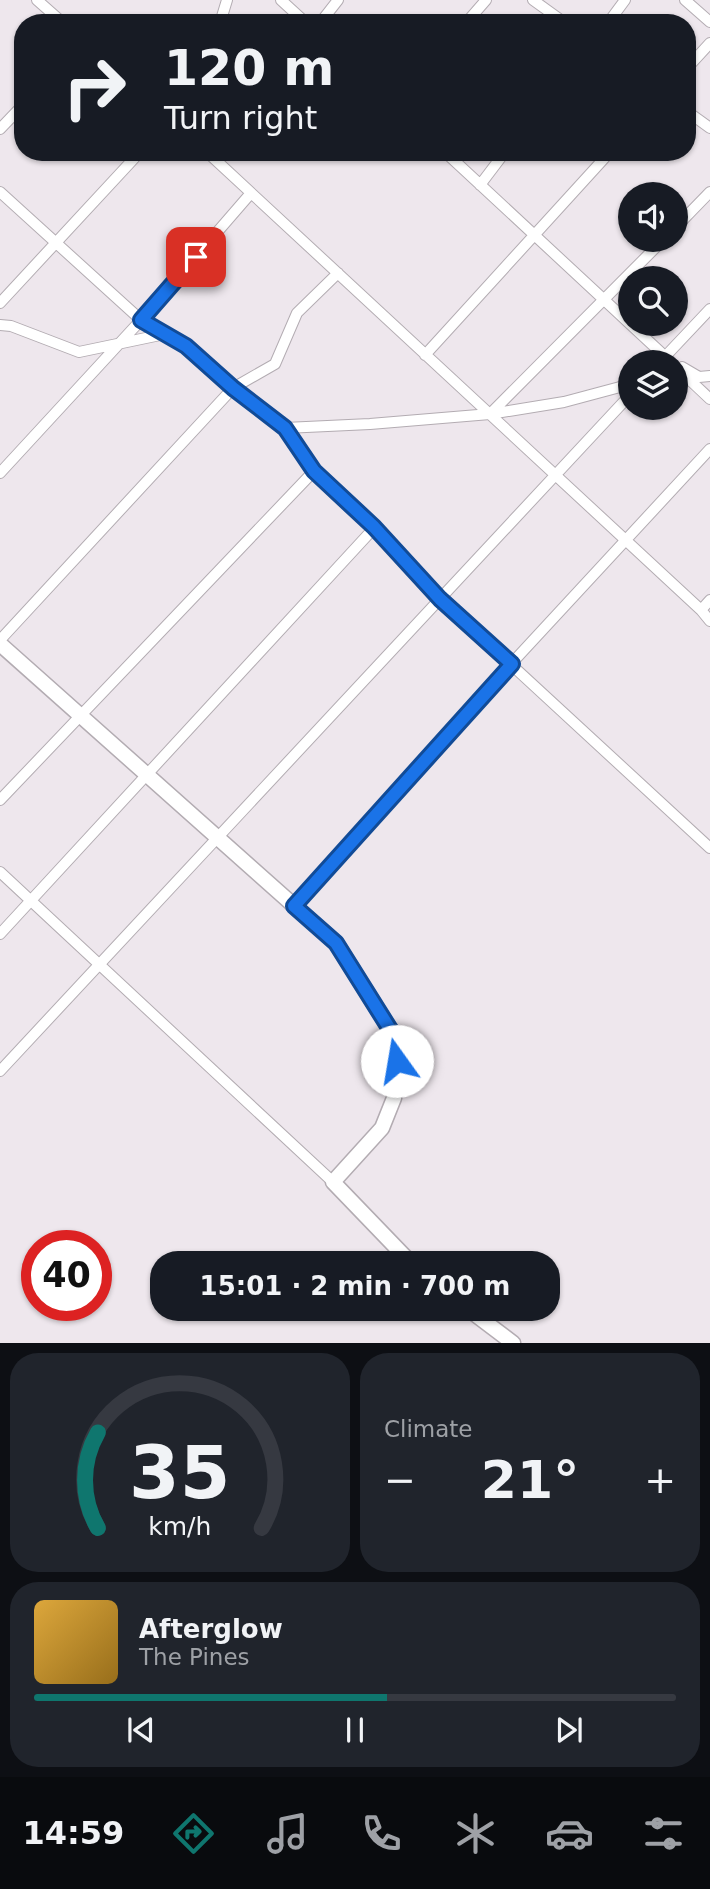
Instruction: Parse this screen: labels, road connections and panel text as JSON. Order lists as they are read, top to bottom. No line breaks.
{"page":{"turn":["120 m","Turn right"],"limit":"40","trip":"15:01 · 2 min · 700 m","tile":"Climate","heat":["−","21°","+"],"song":["Afterglow","The Pines"],"tabs":"14:59","gauge":["35","km/h"]}}
